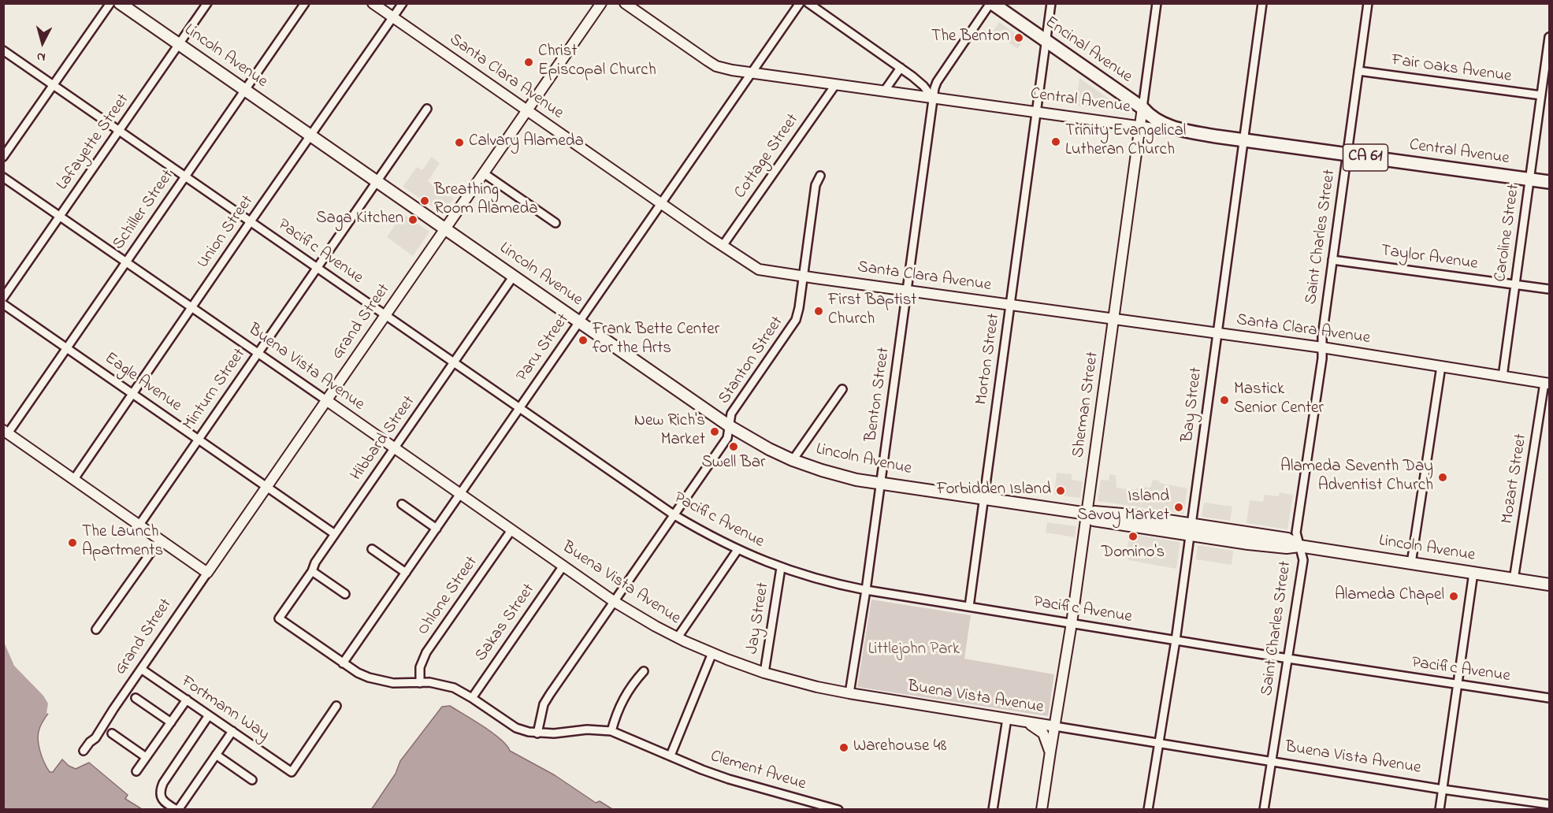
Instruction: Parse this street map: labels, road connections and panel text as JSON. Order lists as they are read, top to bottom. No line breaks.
{"streets":{"main road":["Encinal Avenue","Lincoln Avenue","Central Avenue","CA 61"],"street":["Fair Oaks Avenue","Santa Clara Avenue","Lafayette Street","Cottage Street","Schiller Street","Union Street","Caroline Street","Saint Charles Street","Pacific Avenue","Taylor Avenue","Grand Street","Paru Street","Morton Street","Stanton Street","Buena Vista Avenue","Eagle Avenue","Minturn Street","Benton Street","Sherman Street","Bay Street","Hibbard Street","Mozart Street","Ohlone Street","Jay Street","Sakas Street","Fortmann Way","Clement Aveue"]},"crossings":[["Encinal Avenue","Central Avenue"],["Encinal Avenue","Morton Street"],["Encinal Avenue","Benton Street"],["Encinal Avenue","Sherman Street"],["Lincoln Avenue","Lafayette Street"],["Lincoln Avenue","Schiller Street"],["Lincoln Avenue","Union Street"],["Lincoln Avenue","Saint Charles Street"],["Lincoln Avenue","Grand Street"],["Lincoln Avenue","Paru Street"],["Lincoln Avenue","Morton Street"],["Lincoln Avenue","Stanton Street"],["Lincoln Avenue","Minturn Street"],["Lincoln Avenue","Benton Street"],["Lincoln Avenue","Sherman Street"],["Lincoln Avenue","Bay Street"],["Lincoln Avenue","Hibbard Street"],["Lincoln Avenue","Mozart Street"],["Fair Oaks Avenue","Caroline Street"],["Fair Oaks Avenue","Saint Charles Street"],["Santa Clara Avenue","Cottage Street"],["Santa Clara Avenue","Union Street"],["Santa Clara Avenue","Caroline Street"],["Santa Clara Avenue","Saint Charles Street"],["Santa Clara Avenue","Grand Street"],["Santa Clara Avenue","Paru Street"],["Santa Clara Avenue","Morton Street"],["Santa Clara Avenue","Stanton Street"],["Santa Clara Avenue","Benton Street"],["Santa Clara Avenue","Sherman Street"],["Santa Clara Avenue","Bay Street"],["Santa Clara Avenue","Mozart Street"],["Central Avenue","Cottage Street"],["Central Avenue","Caroline Street"],["Central Avenue","Saint Charles Street"],["Central Avenue","Paru Street"],["Central Avenue","Morton Street"],["Central Avenue","Benton Street"],["Central Avenue","Sherman Street"],["Central Avenue","Bay Street"],["Lafayette Street","Pacific Avenue"],["Lafayette Street","Buena Vista Avenue"],["Schiller Street","Pacific Avenue"],["Schiller Street","Buena Vista Avenue"],["Schiller Street","Eagle Avenue"],["Union Street","Pacific Avenue"],["Union Street","Buena Vista Avenue"],["Union Street","Eagle Avenue"],["Caroline Street","Taylor Avenue"],["Saint Charles Street","Pacific Avenue"],["Saint Charles Street","Taylor Avenue"],["Saint Charles Street","Buena Vista Avenue"],["Pacific Avenue","Grand Street"],["Pacific Avenue","Paru Street"],["Pacific Avenue","Morton Street"],["Pacific Avenue","Stanton Street"],["Pacific Avenue","Minturn Street"],["Pacific Avenue","Benton Street"],["Pacific Avenue","Sherman Street"],["Pacific Avenue","Bay Street"],["Pacific Avenue","Hibbard Street"],["Pacific Avenue","Jay Street"],["Grand Street","Buena Vista Avenue"],["Grand Street","Eagle Avenue"],["Grand Street","Fortmann Way"],["Paru Street","Buena Vista Avenue"],["Paru Street","Clement Aveue"],["Stanton Street","Buena Vista Avenue"],["Stanton Street","Clement Aveue"],["Buena Vista Avenue","Minturn Street"],["Buena Vista Avenue","Benton Street"],["Buena Vista Avenue","Sherman Street"],["Buena Vista Avenue","Bay Street"],["Buena Vista Avenue","Hibbard Street"],["Buena Vista Avenue","Ohlone Street"],["Buena Vista Avenue","Jay Street"],["Buena Vista Avenue","Sakas Street"],["Eagle Avenue","Minturn Street"],["Eagle Avenue","Hibbard Street"],["Hibbard Street","Clement Aveue"],["Ohlone Street","Clement Aveue"],["Sakas Street","Clement Aveue"]],"parks":["Littlejohn Park"],"places":["The Benton","Christ Episcopal Church","Trinity Evangelical Lutheran Church","Calvary Alameda","Breathing Room Alameda","Saga Kitchen","First Baptist Church","Frank Bette Center for the Arts","Mastick Senior Center","New Rich's Market","Swell Bar","Alameda Seventh Day Adventist Church","Forbidden Island","Island Savoy Market","Domino's","The Launch Apartments","Alameda Chapel","Warehouse 48"],"north":"bottom"}
